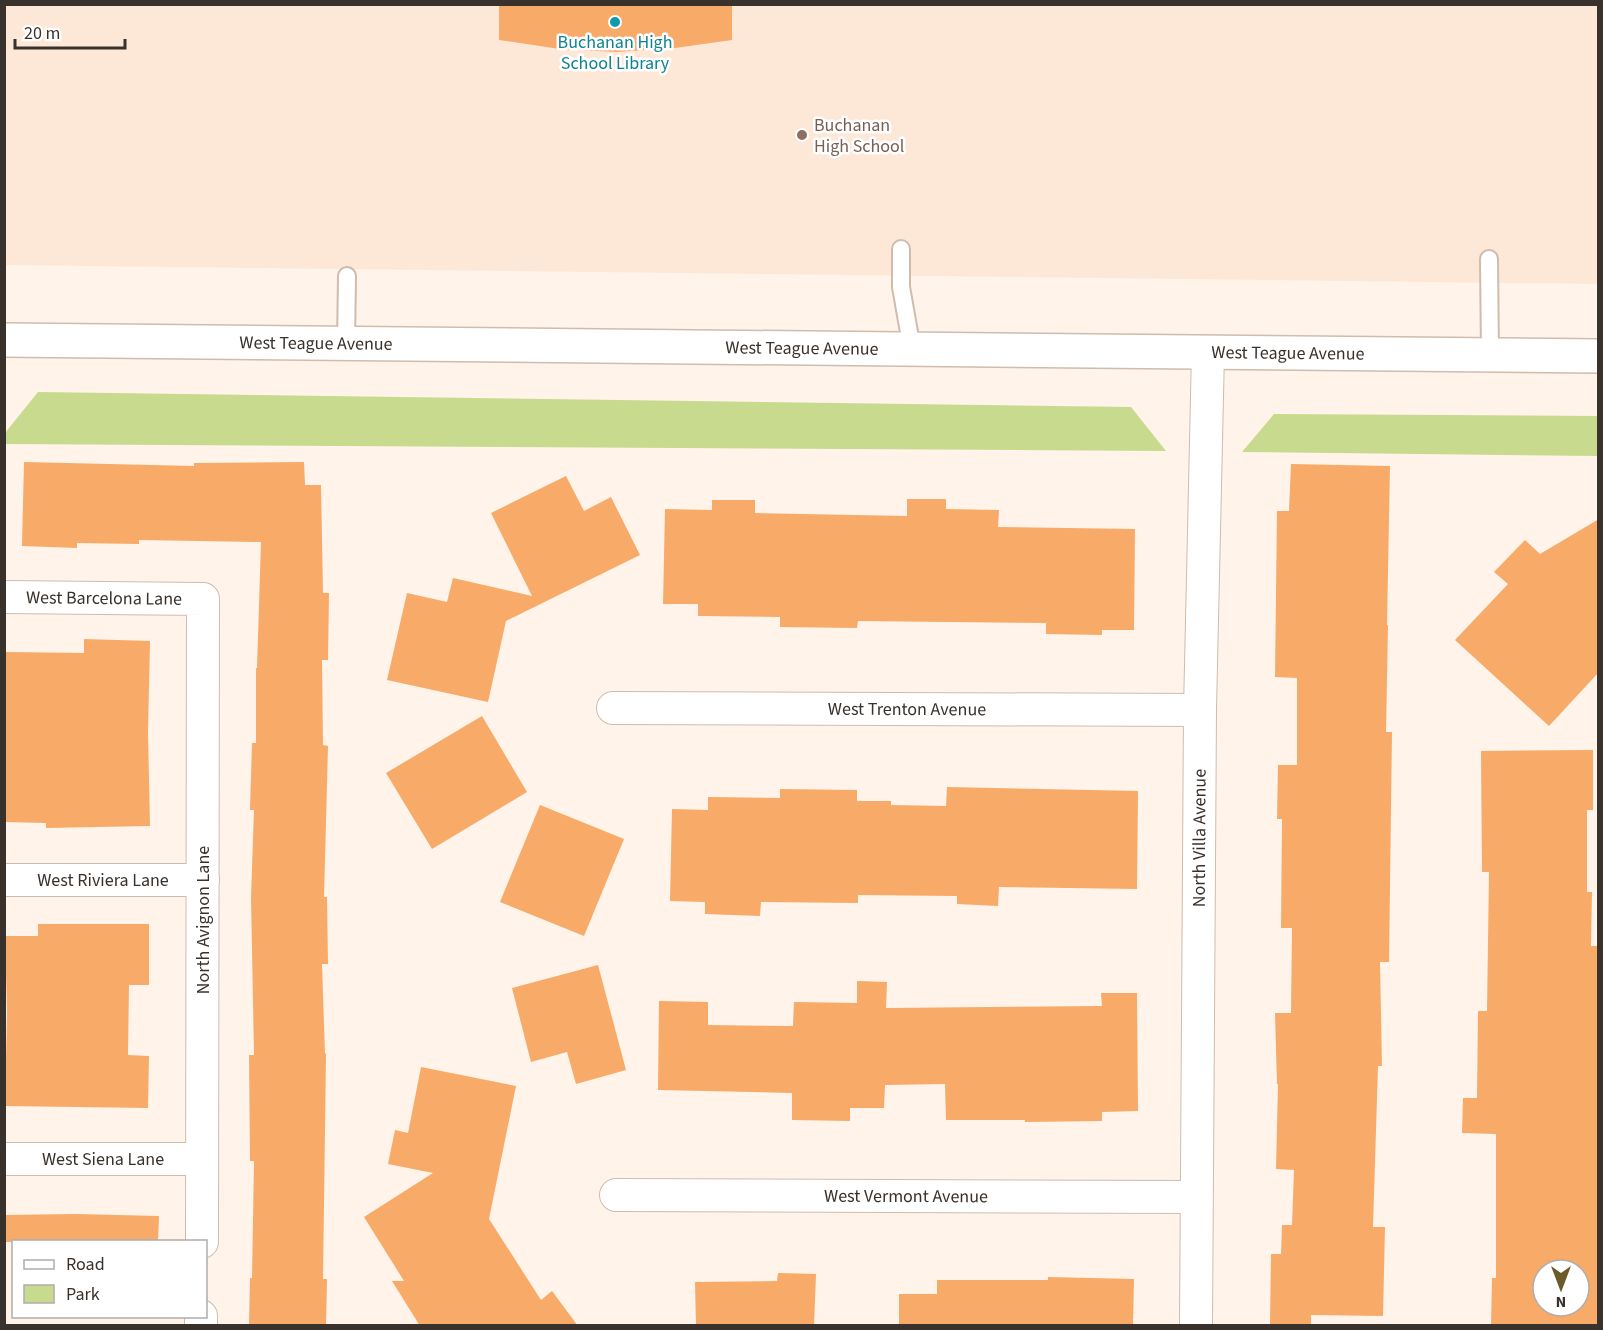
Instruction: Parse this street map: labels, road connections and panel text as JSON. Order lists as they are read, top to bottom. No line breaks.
{"streets":{"street":["West Teague Avenue","West Barcelona Lane","West Trenton Avenue","North Villa Avenue","West Riviera Lane","North Avignon Lane","West Siena Lane","West Vermont Avenue"]},"crossings":[["West Teague Avenue","North Villa Avenue"],["West Barcelona Lane","North Avignon Lane"],["West Trenton Avenue","North Villa Avenue"],["North Villa Avenue","West Vermont Avenue"],["West Riviera Lane","North Avignon Lane"],["North Avignon Lane","West Siena Lane"]],"places":["Buchanan High School Library","Buchanan High School"],"legend":["Road","Park"],"scale_bar":"20 m","north":"bottom"}
